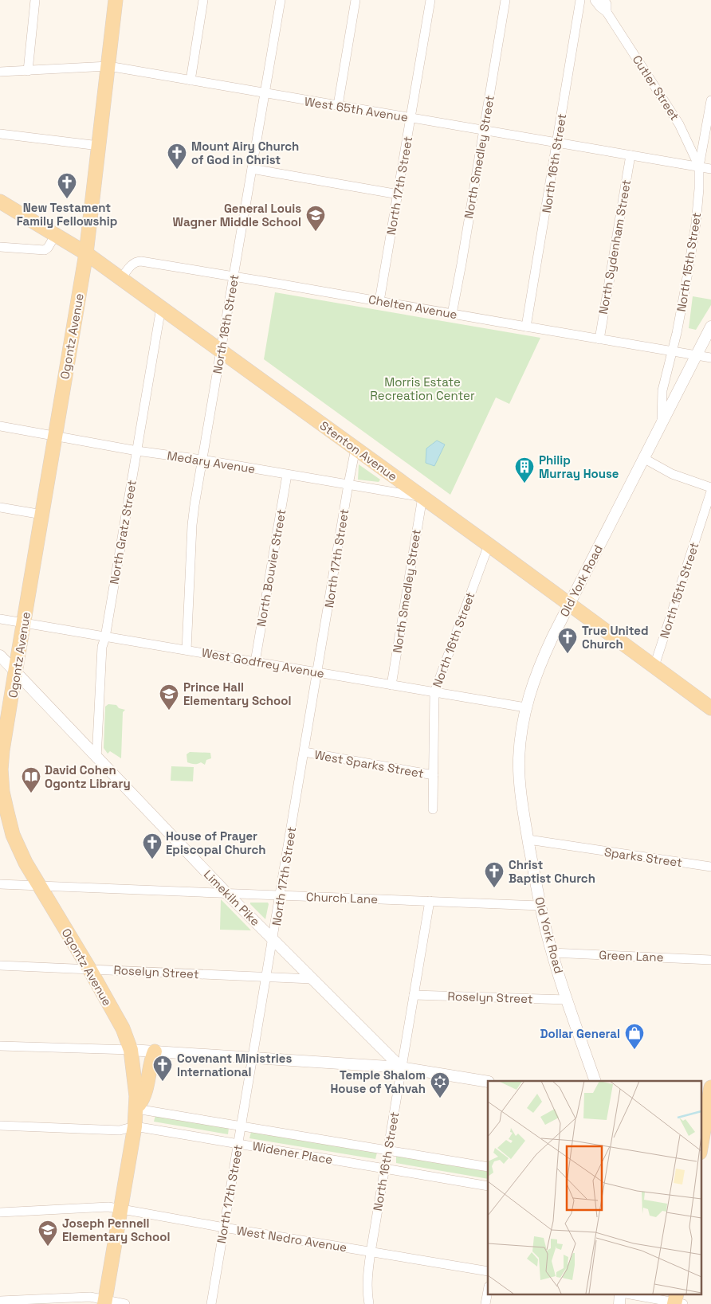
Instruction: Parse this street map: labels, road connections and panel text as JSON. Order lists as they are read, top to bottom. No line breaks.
{"streets":{"main road":["Ogontz Avenue","Stenton Avenue"],"street":["Cutler Street","West 65th Avenue","North Smedley Street","North 16th Street","North 17th Street","North Sydenham Street","North 15th Street","Chelten Avenue","North 18th Street","Medary Avenue","North Gratz Street","North Bouvier Street","Old York Road","West Godfrey Avenue","West Sparks Street","Sparks Street","Limekiln Pike","Church Lane","Green Lane","Roselyn Street","Widener Place","West Nedro Avenue"]},"crossings":[["Cutler Street","West 65th Avenue"],["Cutler Street","North 15th Street"],["West 65th Avenue","North Smedley Street"],["West 65th Avenue","North 16th Street"],["West 65th Avenue","North 17th Street"],["West 65th Avenue","North Sydenham Street"],["West 65th Avenue","North 15th Street"],["West 65th Avenue","North 18th Street"],["West 65th Avenue","Ogontz Avenue"],["North Smedley Street","Chelten Avenue"],["North Smedley Street","Stenton Avenue"],["North Smedley Street","Medary Avenue"],["North Smedley Street","West Godfrey Avenue"],["North 16th Street","Chelten Avenue"],["North 16th Street","Stenton Avenue"],["North 16th Street","West Godfrey Avenue"],["North 16th Street","West Sparks Street"],["North 16th Street","Limekiln Pike"],["North 16th Street","Church Lane"],["North 16th Street","Roselyn Street"],["North 16th Street","Widener Place"],["North 16th Street","West Nedro Avenue"],["North 17th Street","Chelten Avenue"],["North 17th Street","Stenton Avenue"],["North 17th Street","Medary Avenue"],["North 17th Street","West Godfrey Avenue"],["North 17th Street","West Sparks Street"],["North 17th Street","Limekiln Pike"],["North 17th Street","Church Lane"],["North 17th Street","Roselyn Street"],["North 17th Street","Widener Place"],["North 17th Street","West Nedro Avenue"],["North Sydenham Street","Chelten Avenue"],["North 15th Street","Chelten Avenue"],["North 15th Street","Stenton Avenue"],["North 15th Street","Old York Road"],["Chelten Avenue","North 18th Street"],["Chelten Avenue","Stenton Avenue"],["Chelten Avenue","Old York Road"],["North 18th Street","Stenton Avenue"],["North 18th Street","Medary Avenue"],["North 18th Street","West Godfrey Avenue"],["Ogontz Avenue","Stenton Avenue"],["Ogontz Avenue","Medary Avenue"],["Ogontz Avenue","West Godfrey Avenue"],["Ogontz Avenue","Limekiln Pike"],["Ogontz Avenue","Church Lane"],["Ogontz Avenue","Roselyn Street"],["Ogontz Avenue","Widener Place"],["Ogontz Avenue","West Nedro Avenue"],["Stenton Avenue","Medary Avenue"],["Stenton Avenue","North Gratz Street"],["Stenton Avenue","Old York Road"],["Medary Avenue","North Gratz Street"],["Medary Avenue","North Bouvier Street"],["North Gratz Street","West Godfrey Avenue"],["North Gratz Street","Limekiln Pike"],["North Bouvier Street","West Godfrey Avenue"],["Old York Road","West Godfrey Avenue"],["Old York Road","Sparks Street"],["Old York Road","Church Lane"],["Old York Road","Green Lane"],["Old York Road","Roselyn Street"],["Limekiln Pike","Church Lane"],["Limekiln Pike","Roselyn Street"]],"parks":["Morris Estate Recreation Center"],"places":{"church":["Mount Airy Church of God in Christ","New Testament Family Fellowship","True United Church","House of Prayer Episcopal Church","Christ Baptist Church","Covenant Ministries International"],"school or university":["General Louis Wagner Middle School","Prince Hall Elementary School","Joseph Pennell Elementary School"],"building":["Philip Murray House"],"library":["David Cohen Ogontz Library"],"shop":["Dollar General"],"synagogue":["Temple Shalom House of Yahvah"]}}
